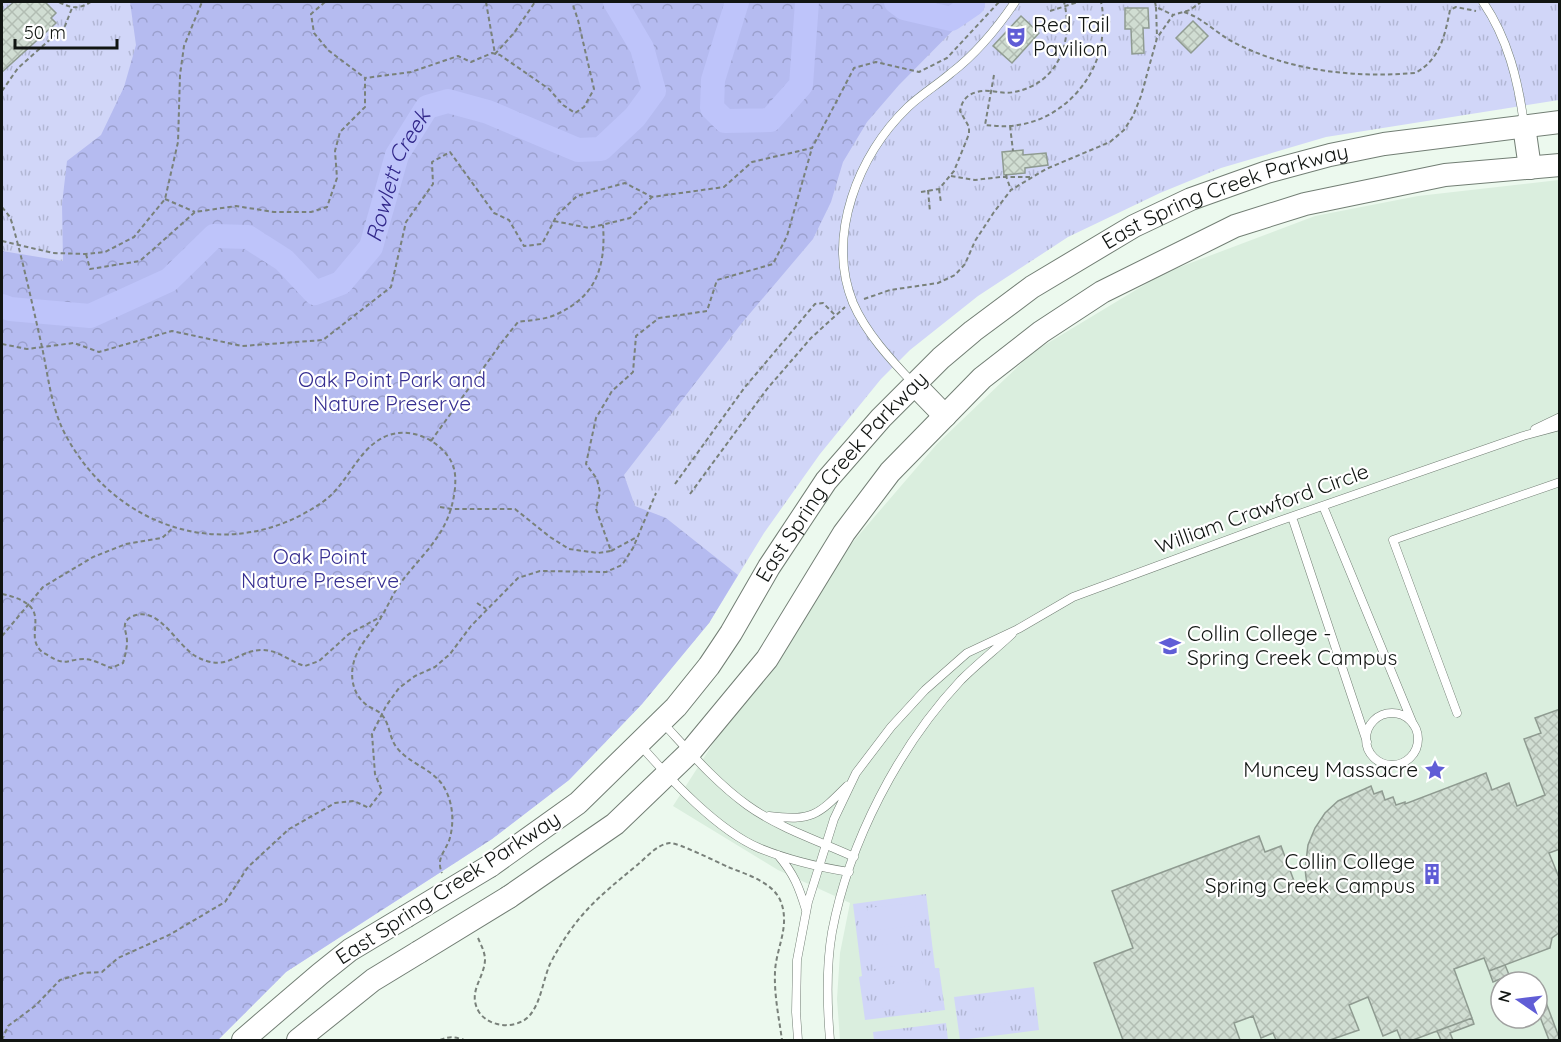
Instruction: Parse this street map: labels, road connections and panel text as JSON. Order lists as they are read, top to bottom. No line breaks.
{"streets":{"main road":["East Spring Creek Parkway"],"lane":["William Crawford Circle"]},"water":["Rowlett Creek"],"parks":["Oak Point Park and Nature Preserve","Oak Point Nature Preserve"],"places":{"theatre":["Red Tail Pavilion"],"school or university":["Collin College - Spring Creek Campus"],"place":["Muncey Massacre"],"building":["Collin College Spring Creek Campus"]},"scale_bar":"50 m","north":"left"}
